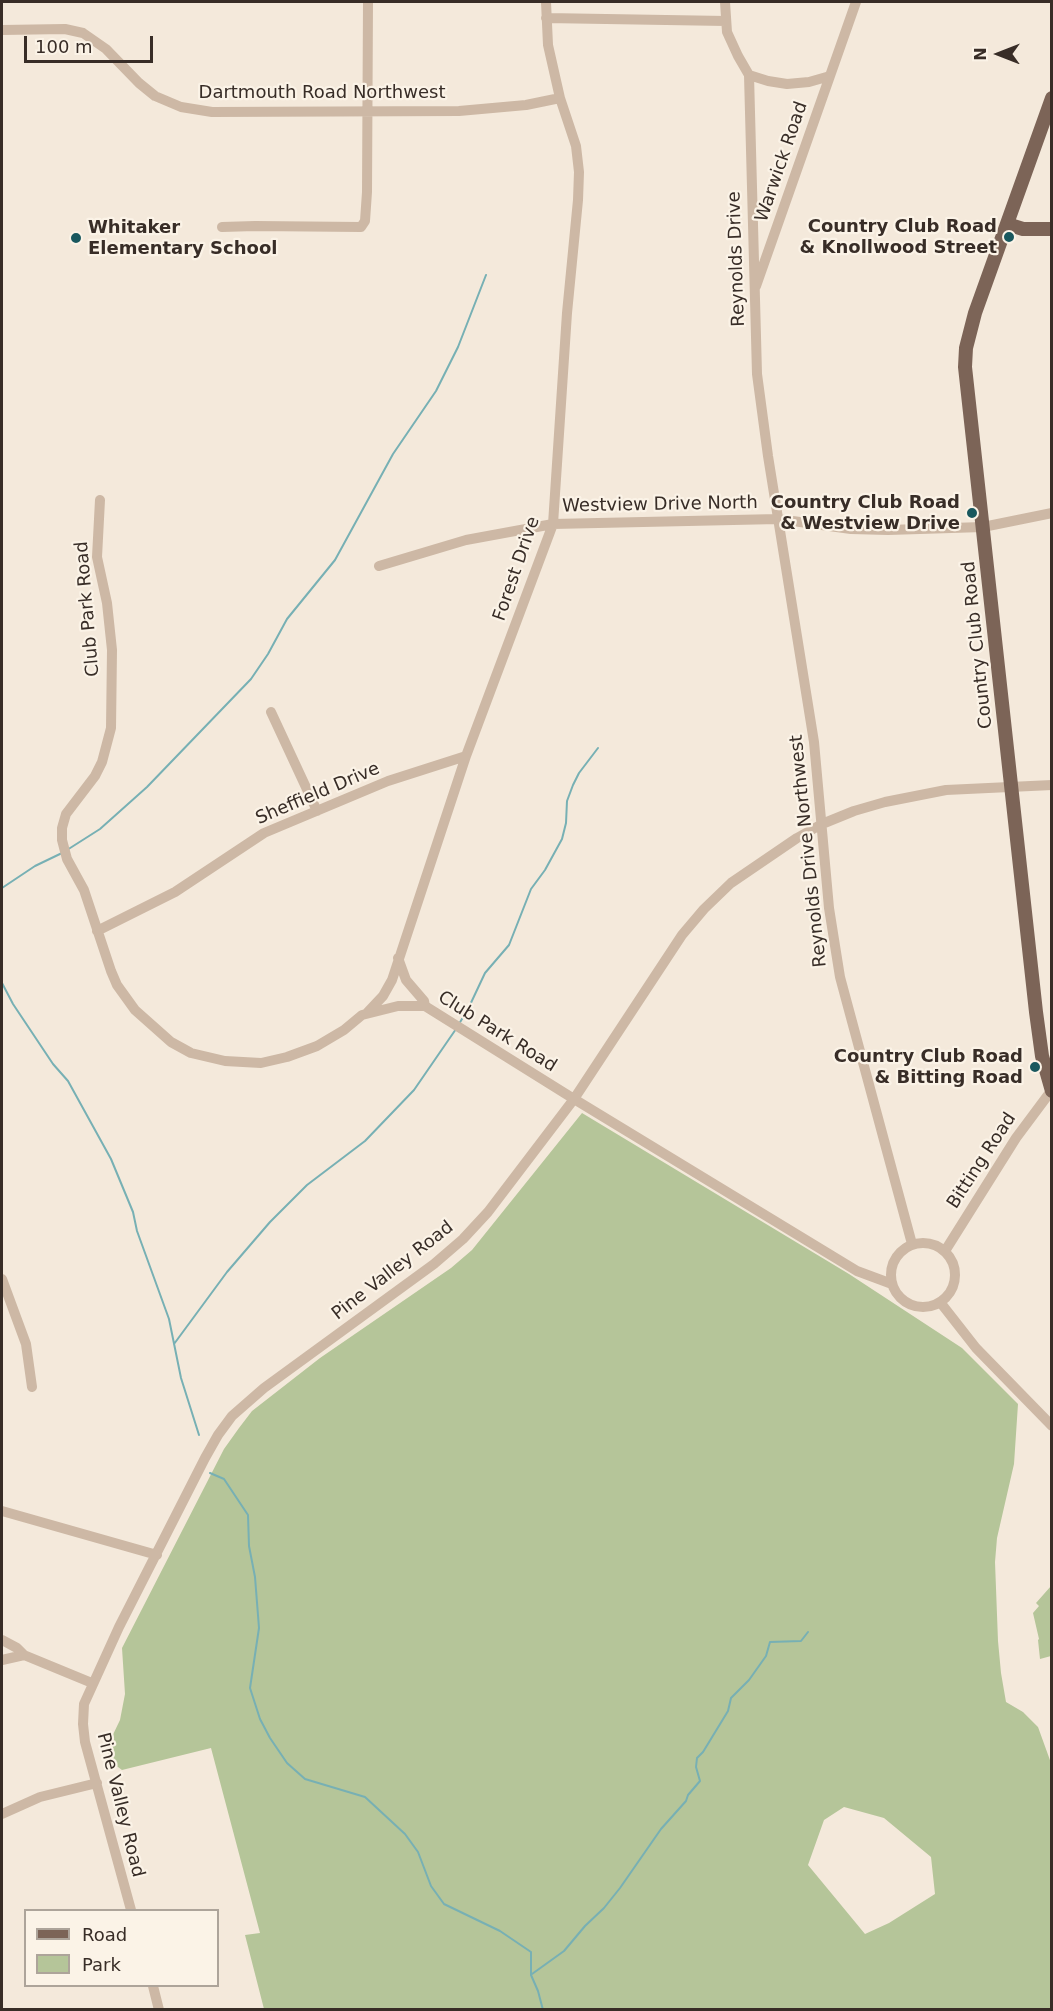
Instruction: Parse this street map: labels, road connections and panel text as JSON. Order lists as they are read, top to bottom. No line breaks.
{"streets":{"main road":["Country Club Road"],"street":["Dartmouth Road Northwest","Warwick Road","Reynolds Drive","Westview Drive North","Forest Drive","Club Park Road","Sheffield Drive","Reynolds Drive Northwest","Bitting Road","Pine Valley Road"]},"crossings":[["Dartmouth Road Northwest","Forest Drive"],["Warwick Road","Reynolds Drive"],["Reynolds Drive","Westview Drive North"],["Reynolds Drive","Reynolds Drive Northwest"],["Westview Drive North","Forest Drive"],["Westview Drive North","Country Club Road"],["Westview Drive North","Reynolds Drive Northwest"],["Forest Drive","Club Park Road"],["Forest Drive","Sheffield Drive"],["Club Park Road","Sheffield Drive"],["Club Park Road","Reynolds Drive Northwest"],["Club Park Road","Bitting Road"],["Club Park Road","Pine Valley Road"],["Country Club Road","Bitting Road"],["Country Club Road","Pine Valley Road"],["Reynolds Drive Northwest","Bitting Road"],["Reynolds Drive Northwest","Pine Valley Road"]],"places":["Country Club Road & Knollwood Street","Whitaker Elementary School","Country Club Road & Westview Drive","Country Club Road & Bitting Road"],"legend":["Road","Park"],"scale_bar":"100 m","north":"left"}
